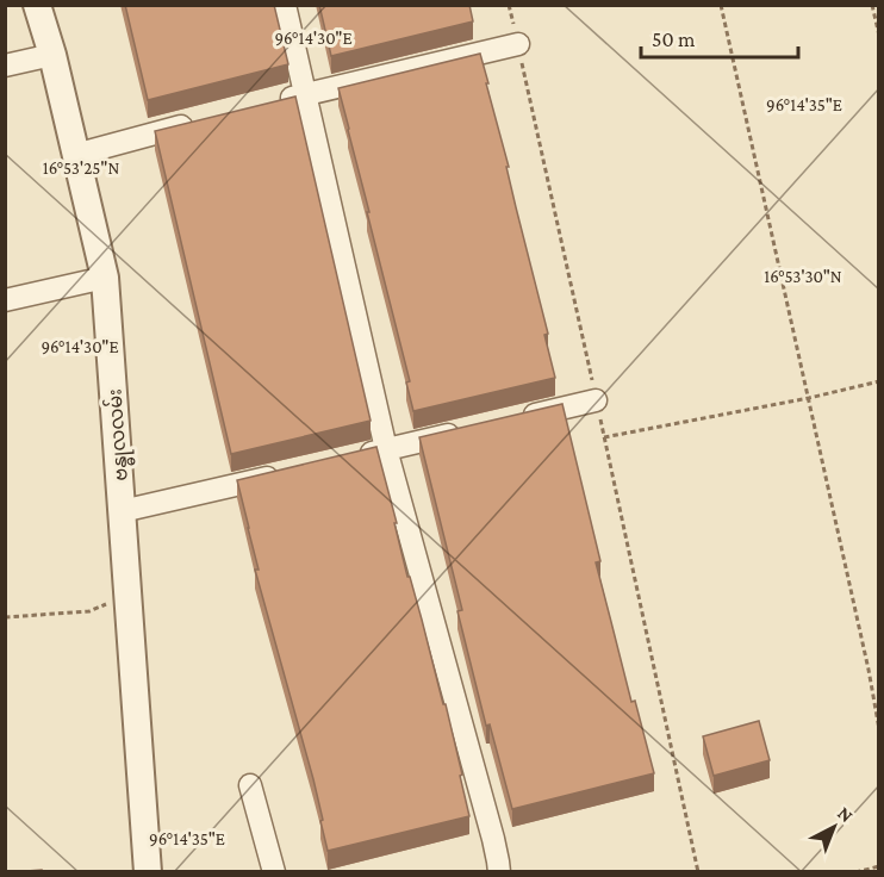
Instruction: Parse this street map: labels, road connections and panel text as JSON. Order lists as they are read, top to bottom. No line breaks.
{"streets":{"street":["ဗန္ဓုလလမ်း"]},"scale_bar":"50 m","north":"top right","coordinates":["96°14'30\"E","96°14'35\"E","16°53'25\"N","16°53'30\"N"]}
